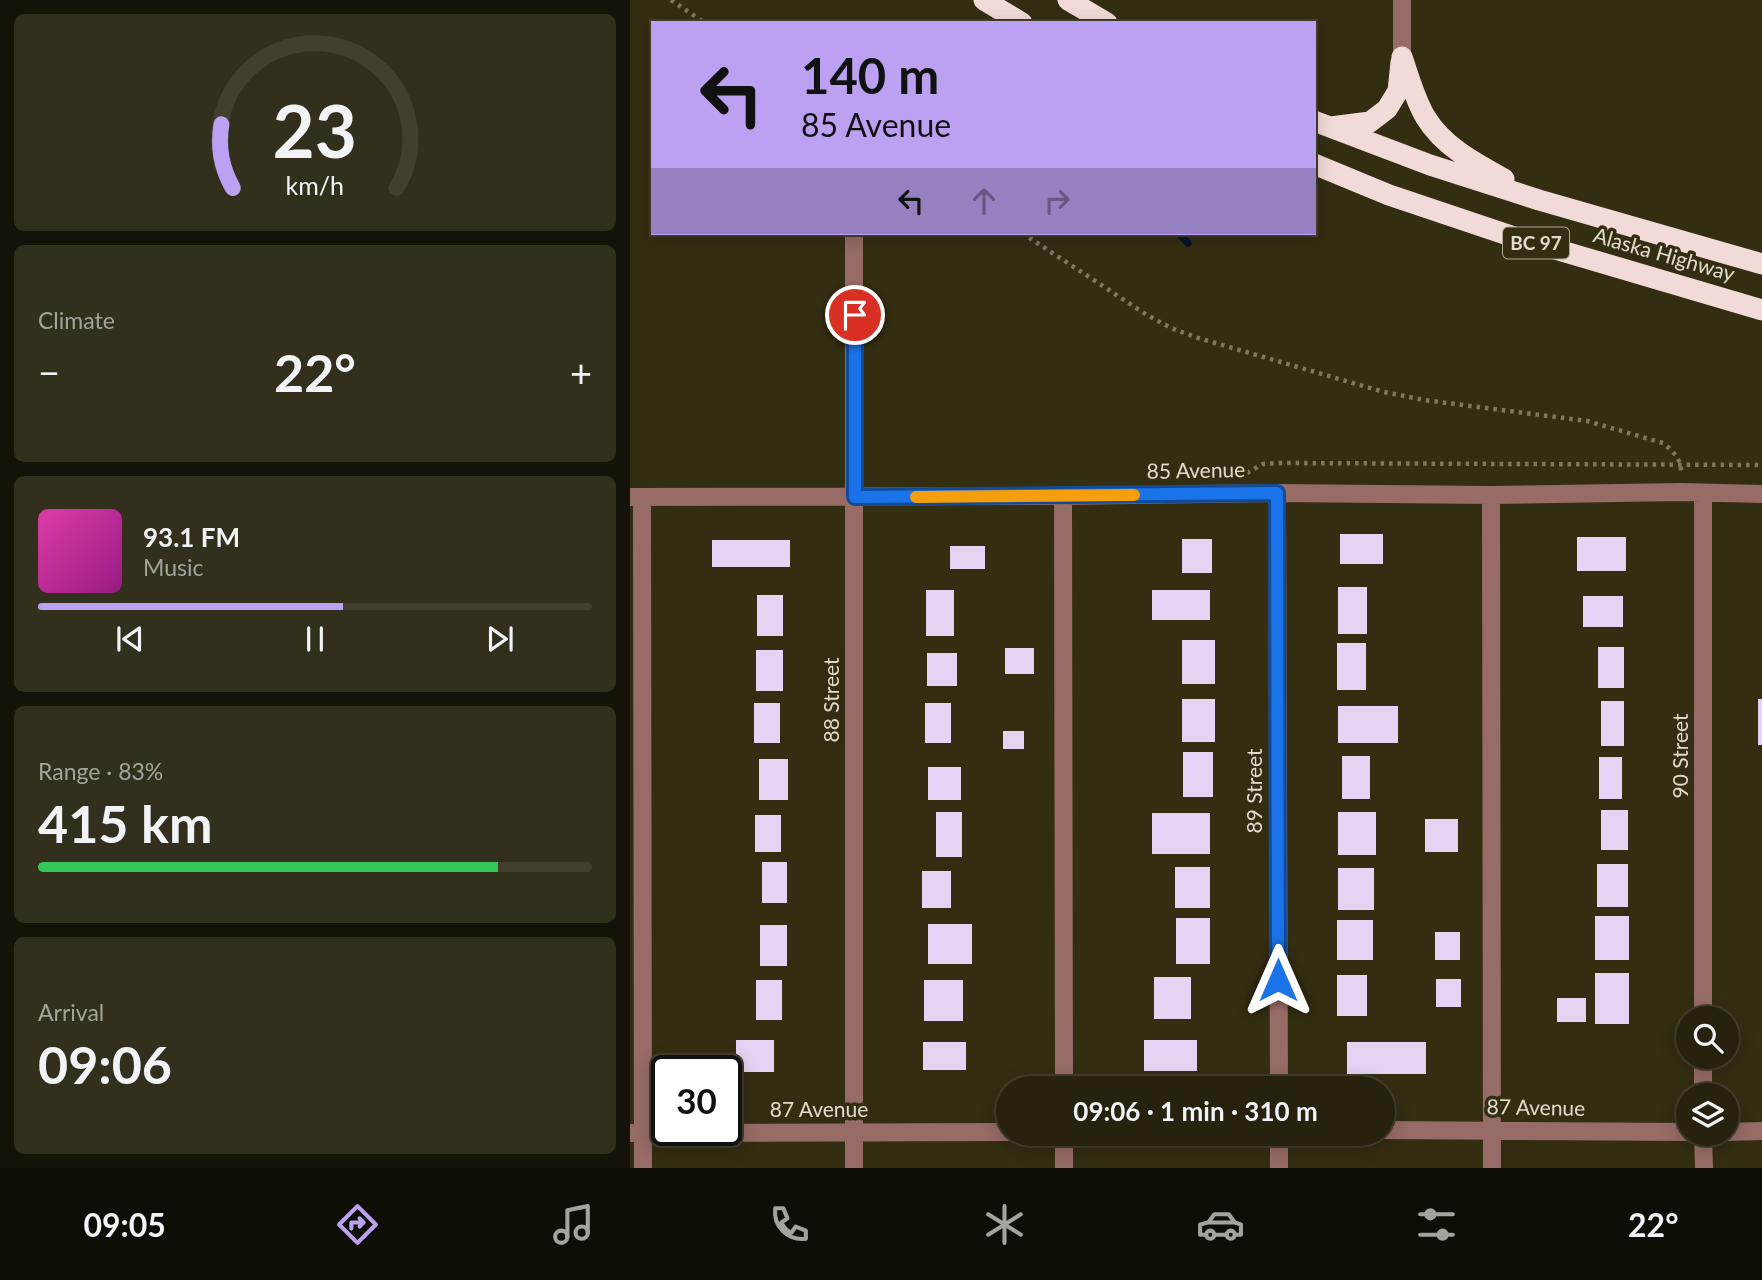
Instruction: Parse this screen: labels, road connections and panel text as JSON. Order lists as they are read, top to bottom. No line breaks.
{"streets":{"highway":["BC 97","Alaska Highway"],"street":["85 Avenue","88 Street","90 Street","89 Street","87 Avenue"]},"crossings":[["85 Avenue","88 Street"],["85 Avenue","90 Street"],["85 Avenue","89 Street"],["88 Street","87 Avenue"]],"page":{"turn":["140 m","85 Avenue"],"tile":["Climate",["Range · 83%","415 km"],["Arrival","09:06"]],"heat":["−","22°","+"],"song":["93.1 FM","Music"],"limit":"30","trip":"09:06 · 1 min · 310 m","tabs":["09:05","22°"],"gauge":["23","km/h"]}}
